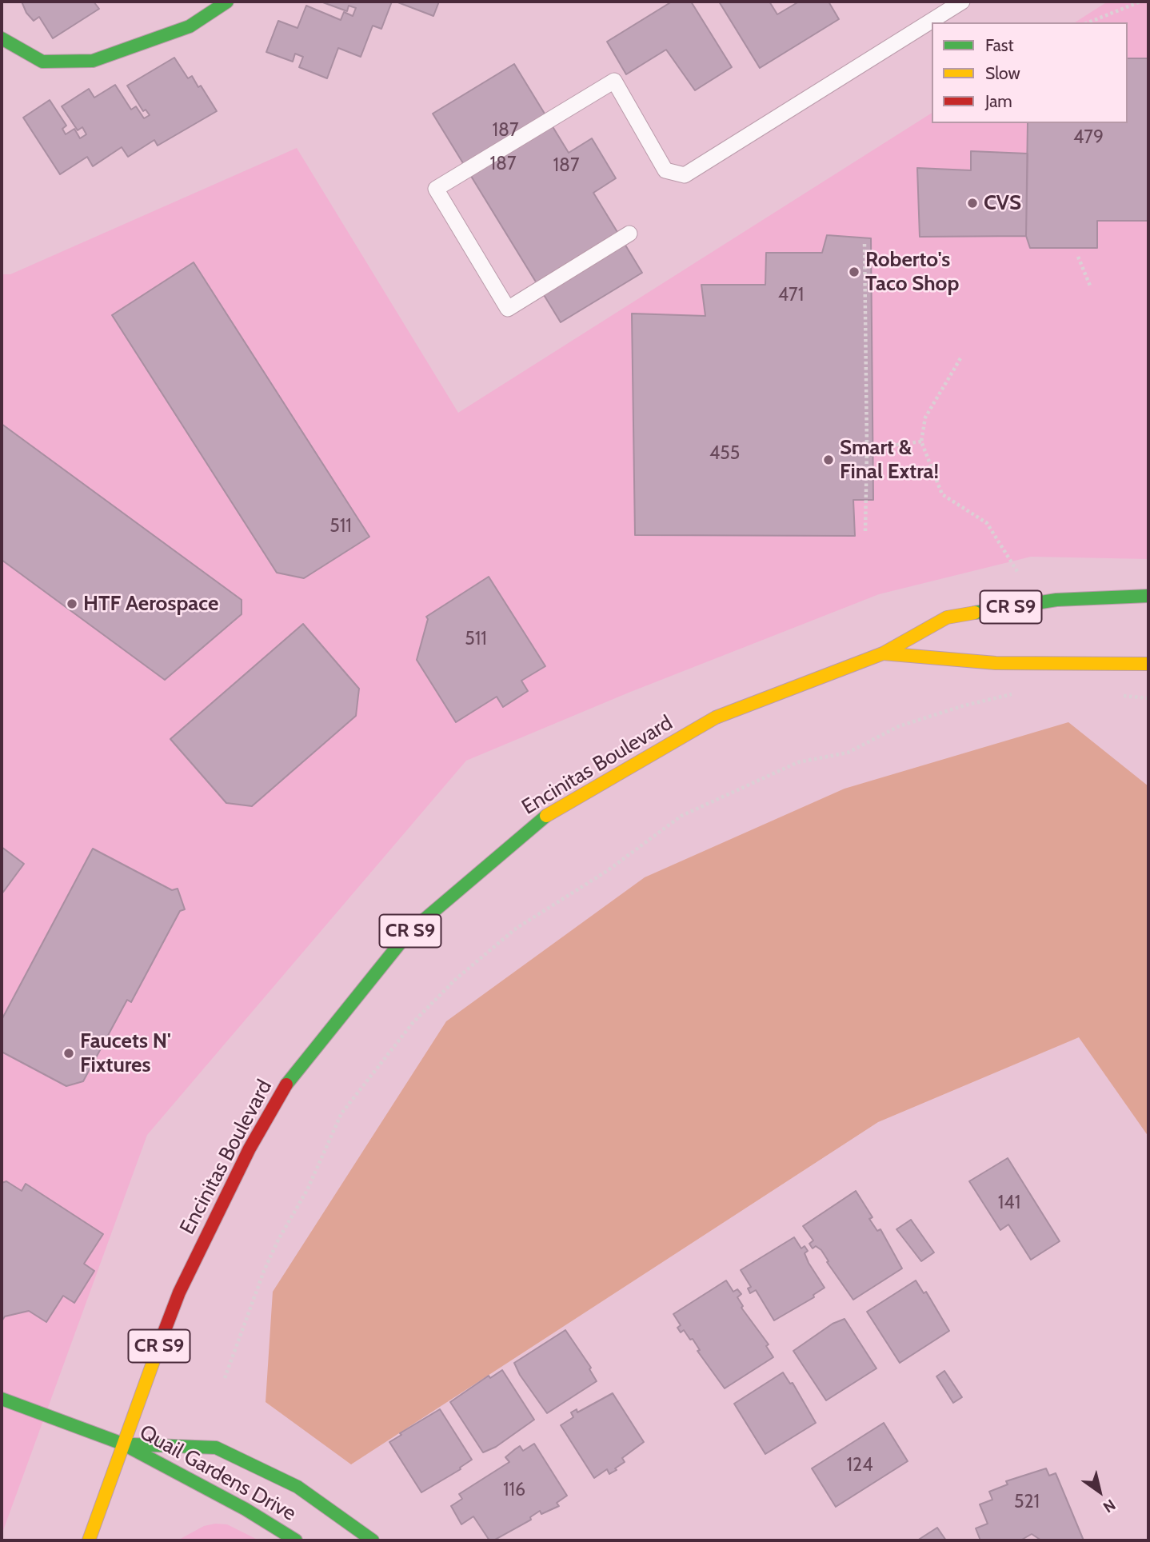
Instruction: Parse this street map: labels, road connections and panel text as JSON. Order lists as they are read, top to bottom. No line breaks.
{"streets":{"main road":["CR S9","Encinitas Boulevard","Quail Gardens Drive"]},"crossings":[["Encinitas Boulevard","Quail Gardens Drive"]],"places":["CVS","Roberto's Taco Shop","Smart & Final Extra!","HTF Aerospace","Faucets N' Fixtures"],"house_numbers":["187","479","187","187","471","455","511","511","141","124","116","521"],"legend":["Fast","Slow","Jam"],"north":"bottom right"}
